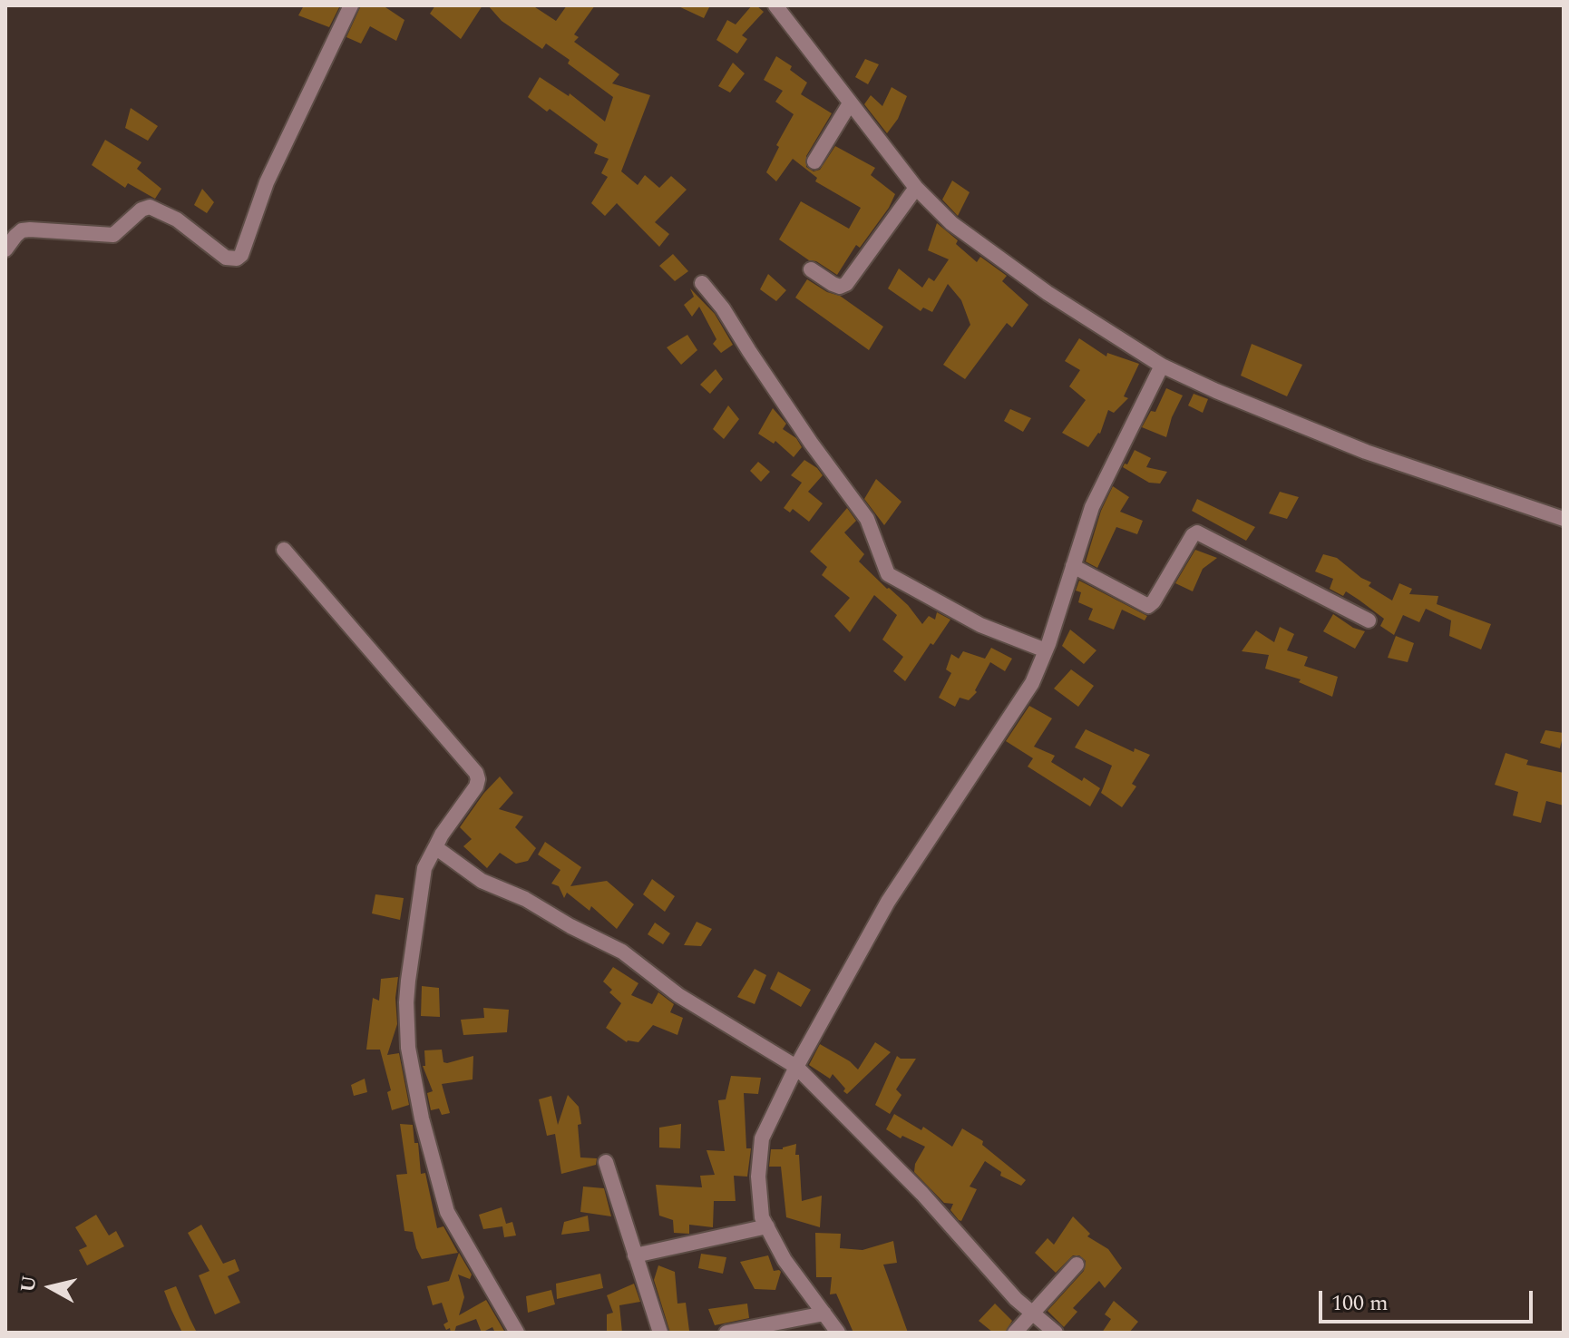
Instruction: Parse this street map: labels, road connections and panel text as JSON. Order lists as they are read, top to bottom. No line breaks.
{"scale_bar":"100 m","north":"left"}
